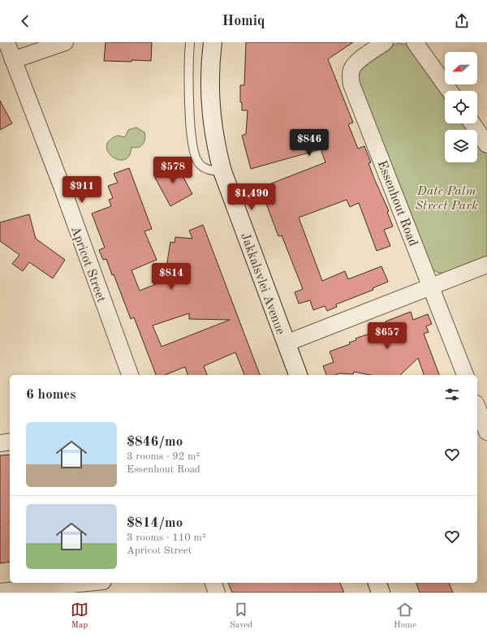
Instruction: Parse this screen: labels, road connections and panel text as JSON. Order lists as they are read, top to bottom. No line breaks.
{"streets":{"street":["Essenhout Road","Apricot Street","Jakkalsvlei Avenue"]},"parks":["Date Palm Street Park"],"north":"left","page":{"header":"Homiq","price":["$846","$578","$911","$1,490","$814","$657"],"heading":"6 homes","list":[{"name":"$846/mo","note":"3 rooms · 92 m² · Essenhout Road"},{"name":"$814/mo","note":"3 rooms · 110 m² · Apricot Street"}],"tabs":["Map","Saved","Home"]}}
